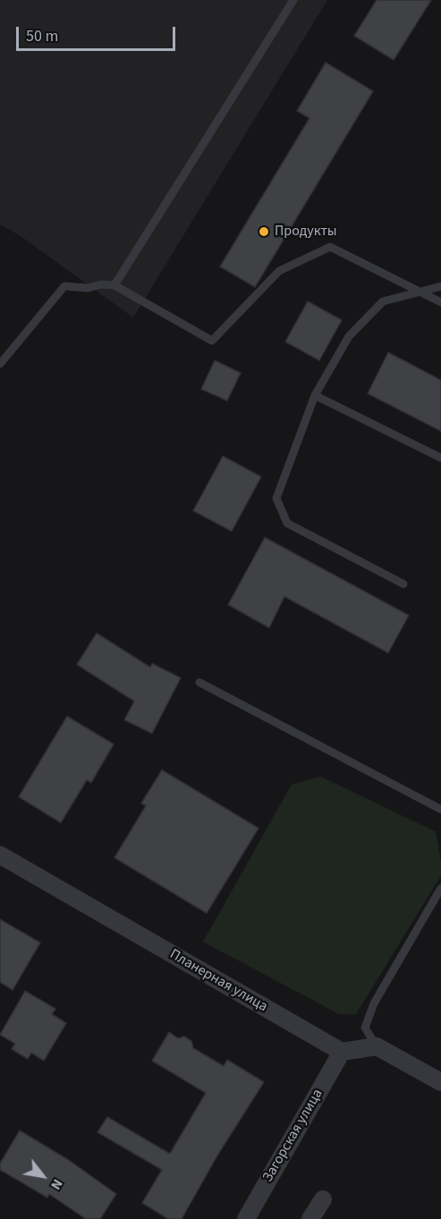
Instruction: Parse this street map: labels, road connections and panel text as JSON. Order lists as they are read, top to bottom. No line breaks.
{"streets":{"street":["Планерная улица","Загорская улица"]},"crossings":[["Планерная улица","Загорская улица"]],"places":["Продукты"],"scale_bar":"50 m","north":"bottom right"}
